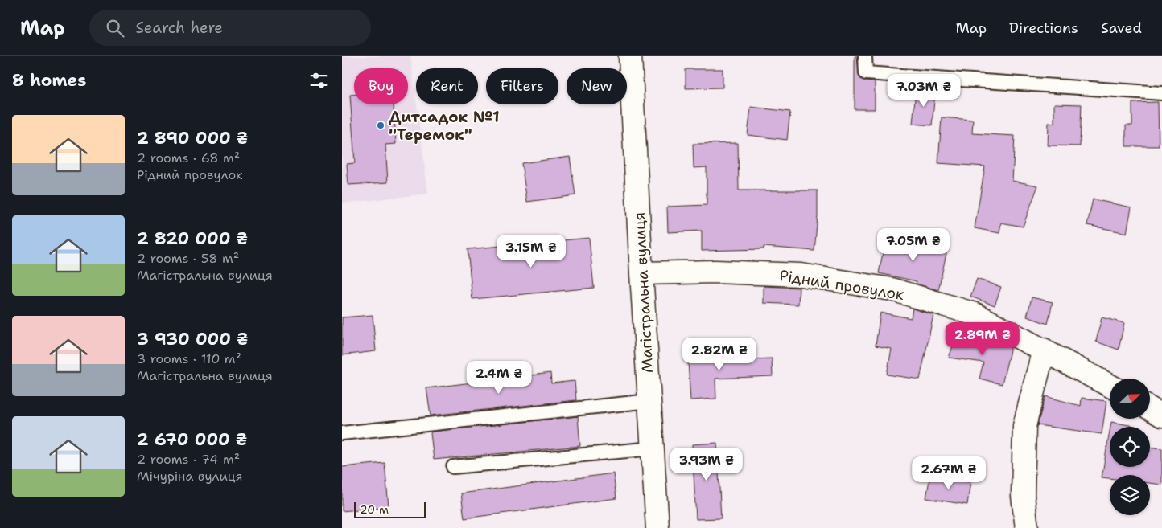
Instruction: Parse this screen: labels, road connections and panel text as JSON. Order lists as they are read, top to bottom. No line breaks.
{"streets":{"street":["Рідний провулок","Магістральна вулиця"]},"crossings":[["Рідний провулок","Магістральна вулиця"]],"places":["Дитсадок №1 \"Теремок\""],"scale_bar":"20 m","north":"top right","page":{"header":"Map","search":"Search here","nav":["Map","Directions","Saved"],"heading":"8 homes","chip":["Buy","Rent","Filters","New"],"price":["7.03M ₴","7.05M ₴","3.15M ₴","2.89M ₴","2.82M ₴","2.4M ₴","3.93M ₴","2.67M ₴"],"list":[{"name":"2 890 000 ₴","note":"2 rooms · 68 m² · Рідний провулок"},{"name":"2 820 000 ₴","note":"2 rooms · 58 m² · Магістральна вулиця"},{"name":"3 930 000 ₴","note":"3 rooms · 110 m² · Магістральна вулиця"},{"name":"2 670 000 ₴","note":"2 rooms · 74 m² · Мічуріна вулиця"}],"scale":"20 m"}}
